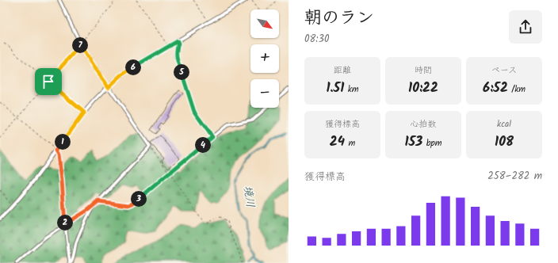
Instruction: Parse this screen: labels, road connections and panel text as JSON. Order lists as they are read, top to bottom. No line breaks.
{"water":["境川"],"north":"bottom right","page":{"heading":["朝のラン","08:30"],"map_buttons":["+","−"],"pins":["7","6","5","1","4","3","2"],"stats":[["距離","1.51 km"],["時間","10:22"],["ペース","6:52 /km"],["獲得標高","24 m"],["心拍数","153 bpm"],["kcal","108"]],"chart":["獲得標高","258–282 m"]}}
